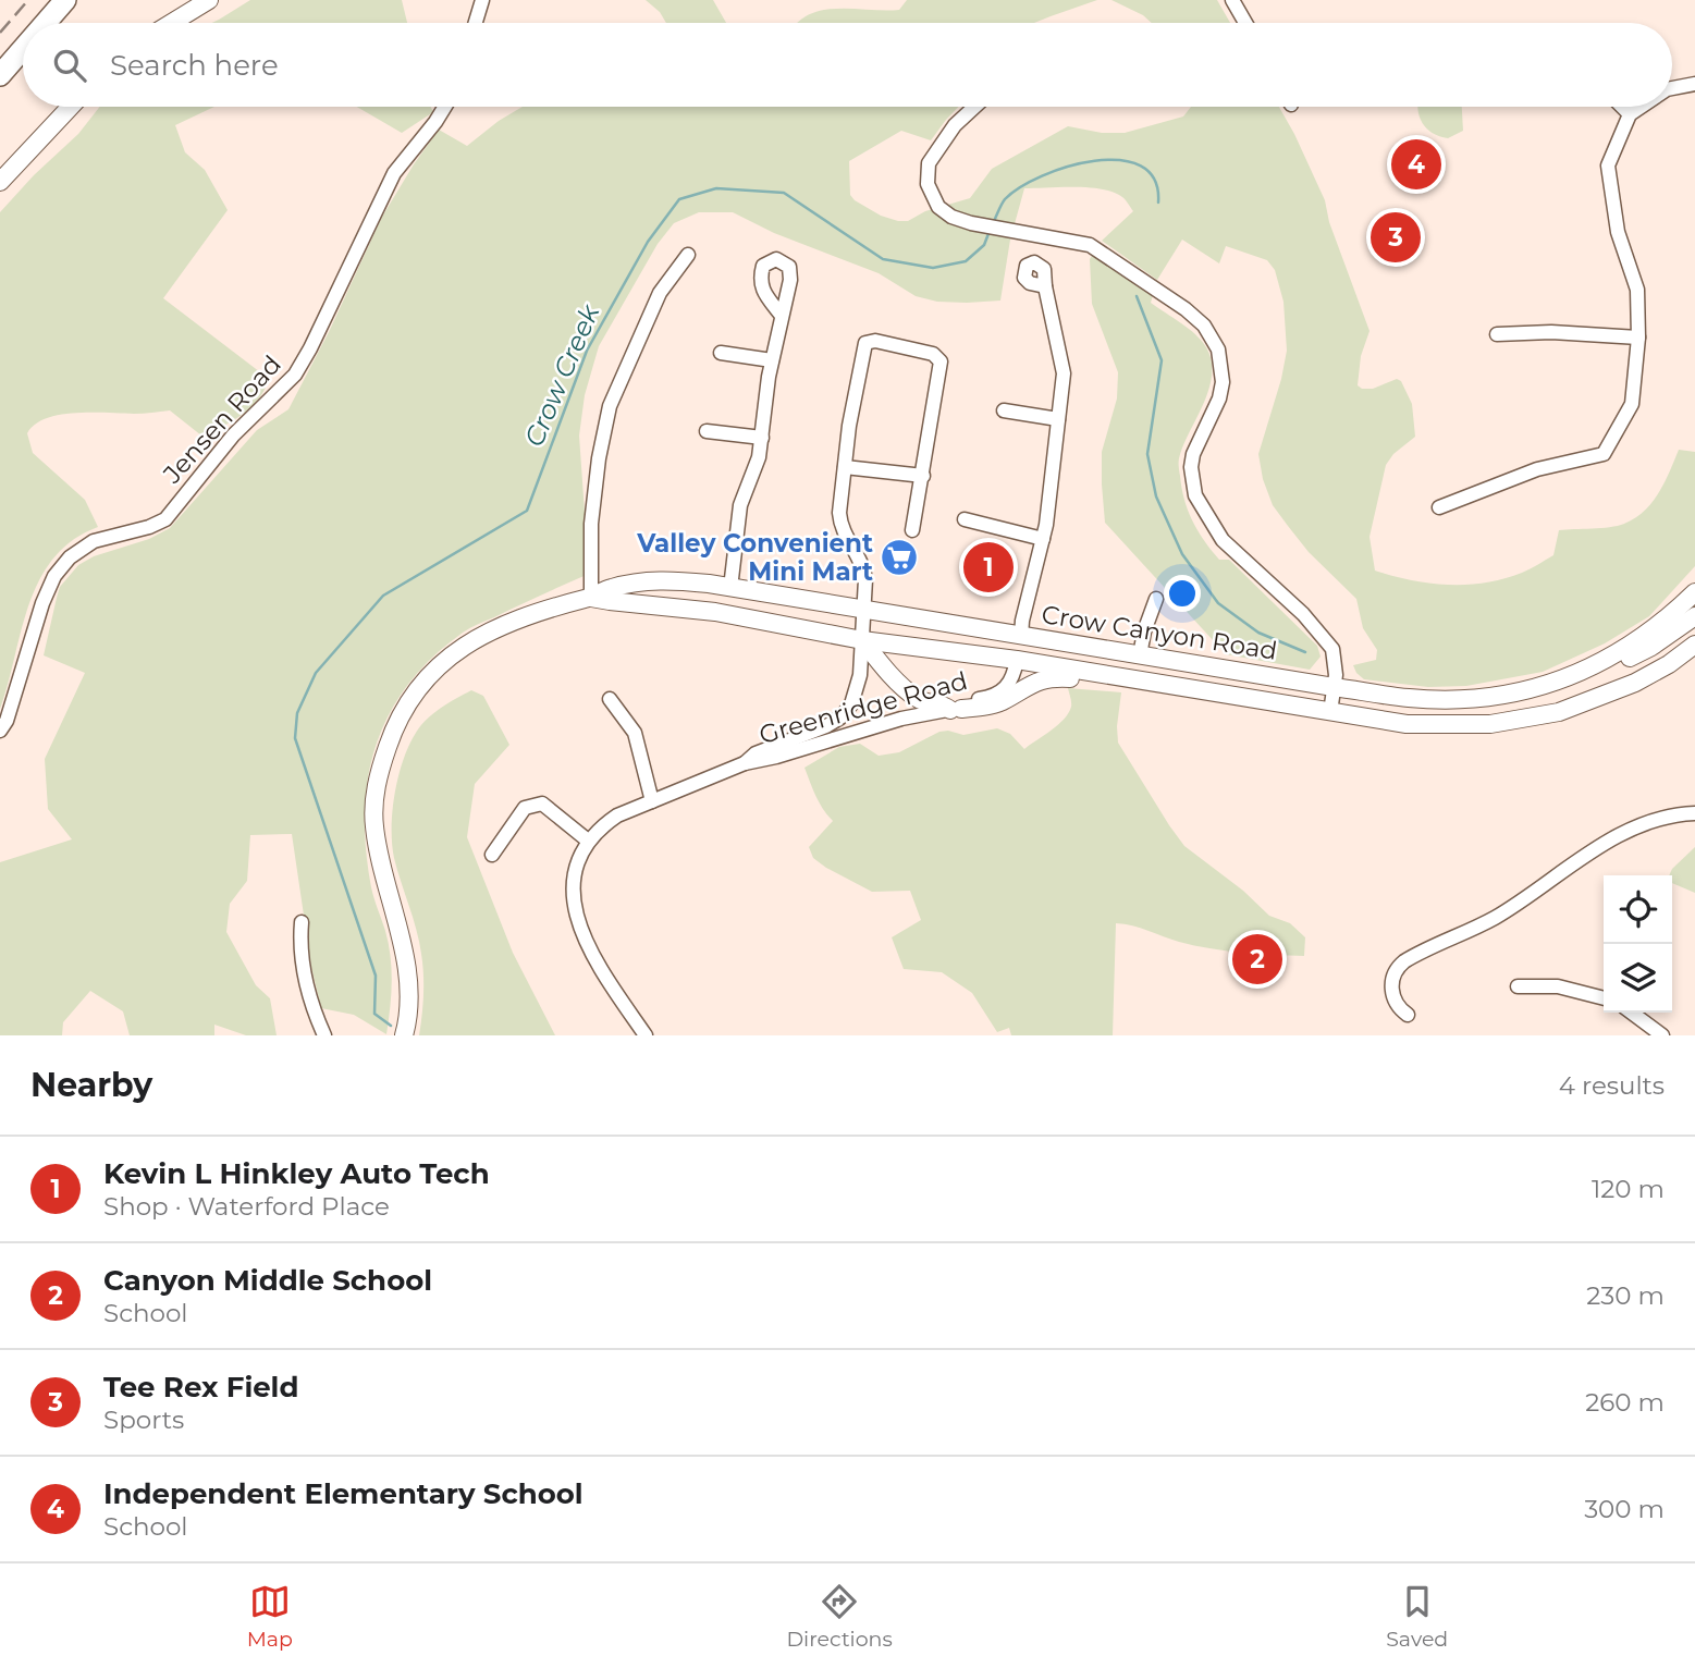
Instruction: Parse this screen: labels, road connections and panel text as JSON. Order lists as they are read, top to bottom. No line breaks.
{"streets":{"main road":["Crow Canyon Road"],"street":["Jensen Road","Greenridge Road"]},"crossings":[["Crow Canyon Road","Greenridge Road"]],"water":["Crow Creek"],"places":{"supermarket":["Valley Convenient Mini Mart"]},"page":{"search":"Search here","pins":["4","3","1","2"],"heading":["Nearby","4 results"],"list":[{"mark":"1","name":"Kevin L Hinkley Auto Tech","note":"Shop · Waterford Place","value":"120 m"},{"mark":"2","name":"Canyon Middle School","note":"School","value":"230 m"},{"mark":"3","name":"Tee Rex Field","note":"Sports","value":"260 m"},{"mark":"4","name":"Independent Elementary School","note":"School","value":"300 m"}],"nav":["Map","Directions","Saved"]}}
